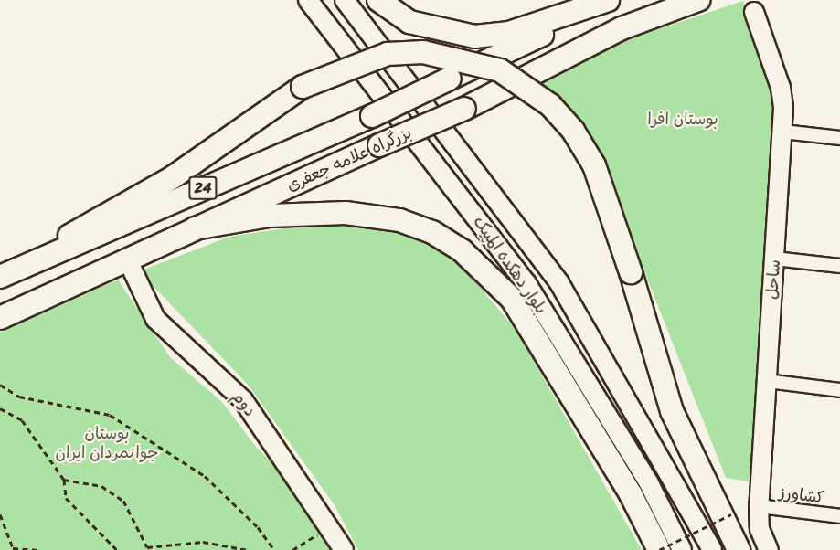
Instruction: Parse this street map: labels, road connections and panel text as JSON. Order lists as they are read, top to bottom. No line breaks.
{"streets":{"highway":["بزرگراه علامه جعفری","24"],"main road":["بلوار دهکده المپیک","ساحل","دوم"],"street":["کشاورز"]},"crossings":[["ساحل","کشاورز"]],"parks":["بوستان افرا","بوستان جوانمردان ایران"]}
